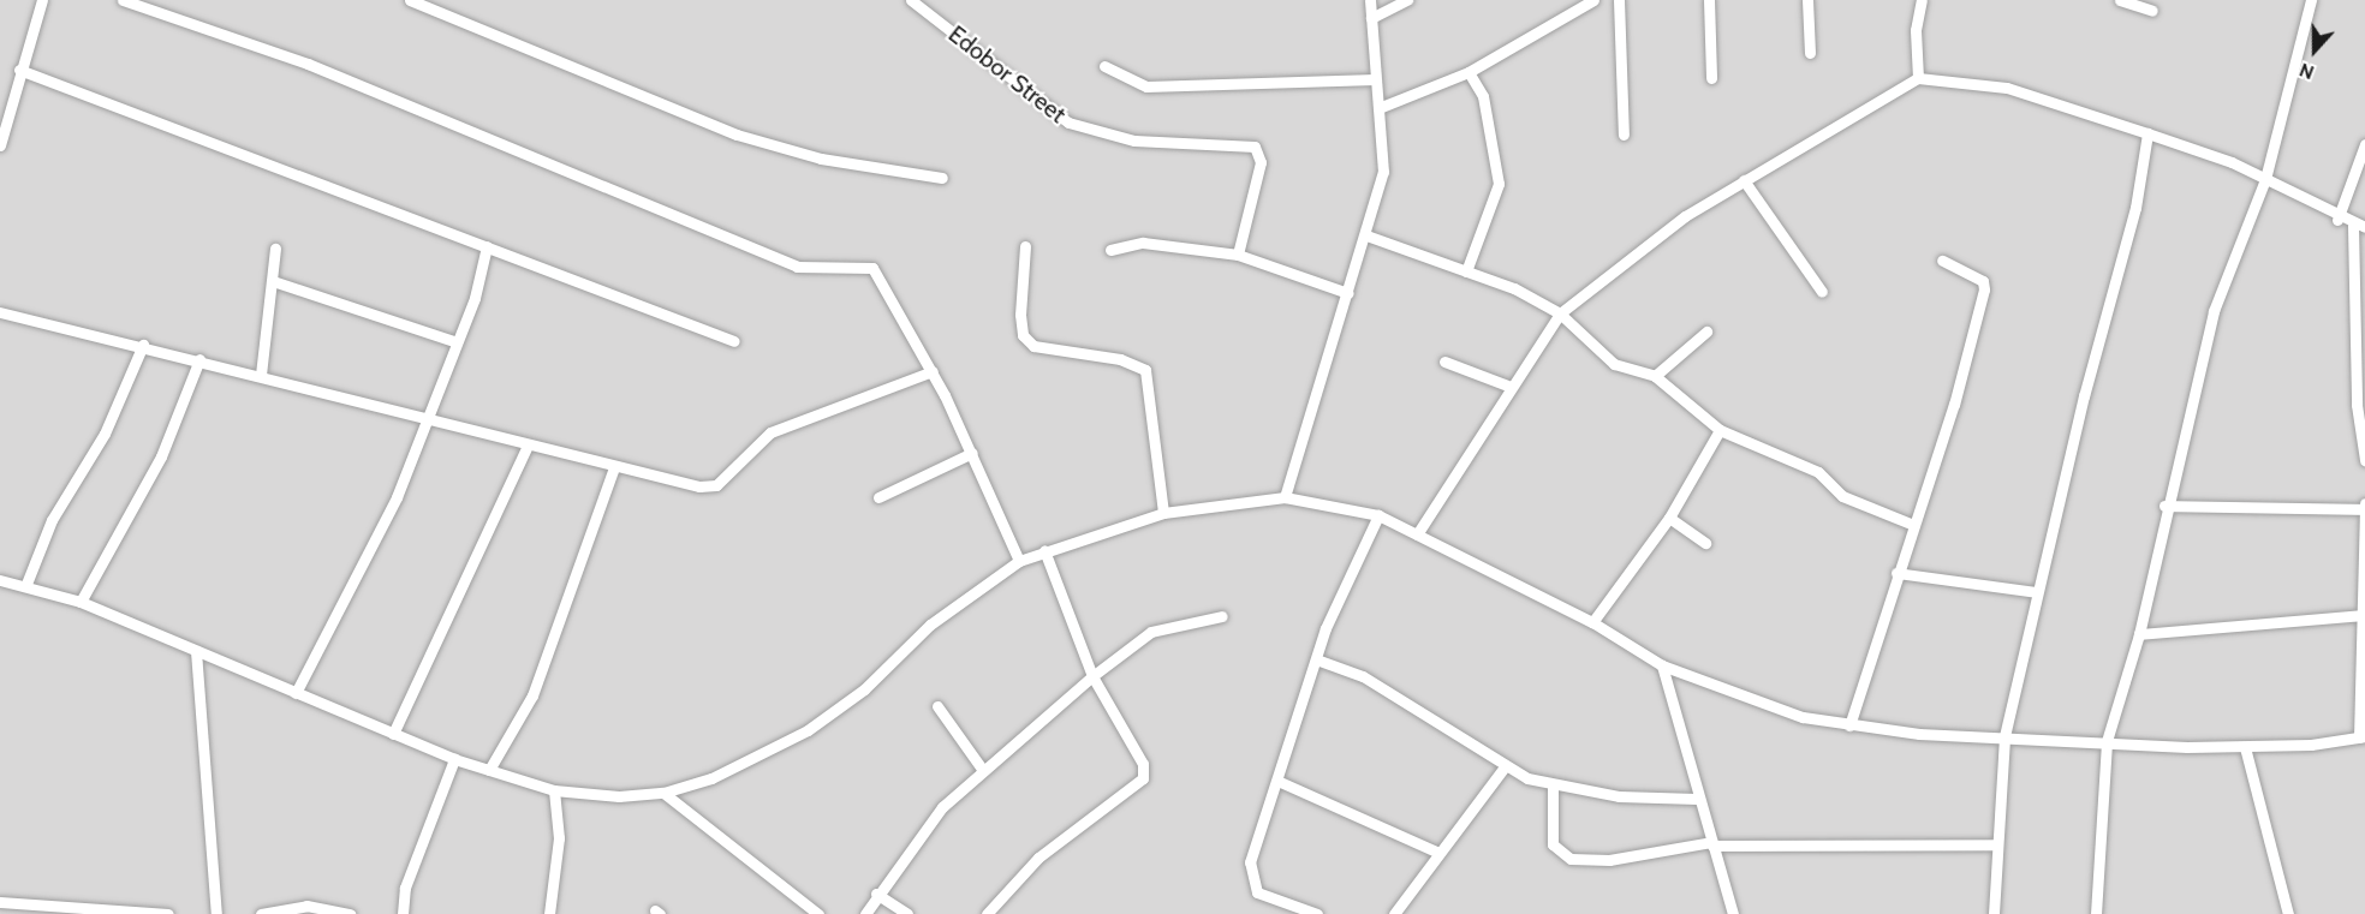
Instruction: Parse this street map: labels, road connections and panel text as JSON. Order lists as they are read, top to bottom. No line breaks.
{"streets":{"street":["Edobor Street"]},"north":"bottom"}
